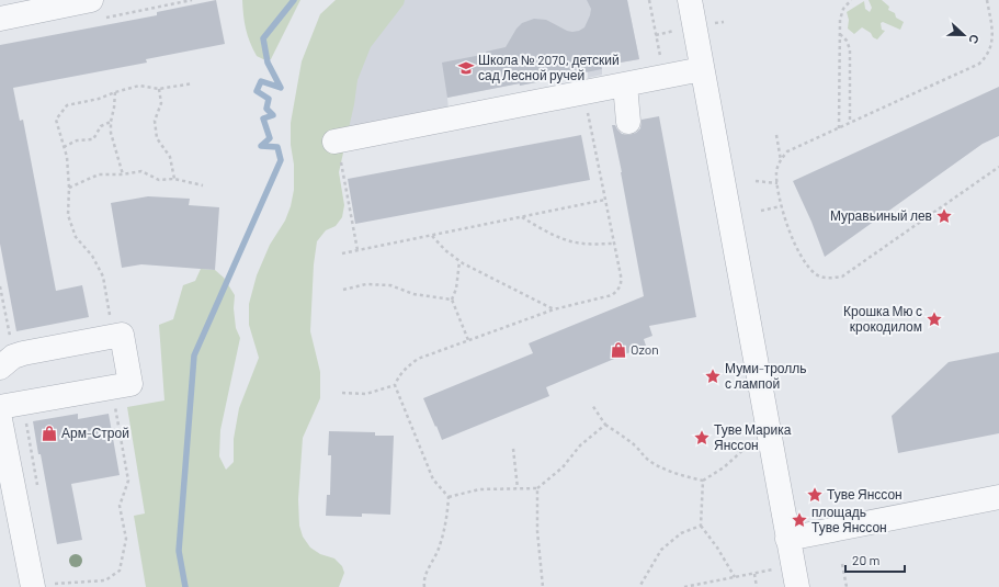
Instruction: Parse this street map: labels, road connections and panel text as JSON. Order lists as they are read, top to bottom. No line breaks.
{"places":{"school or university":["Школа № 2070, детский сад Лесной ручей"],"place":["Муравьиный лев","Крошка Мю с крокодилом","Муми-тролль с лампой","Туве Марика Янссон","Туве Янссон","площадь Туве Янссон"],"shop":["Ozon","Арм-Строй"]},"scale_bar":"20 m","north":"right"}
